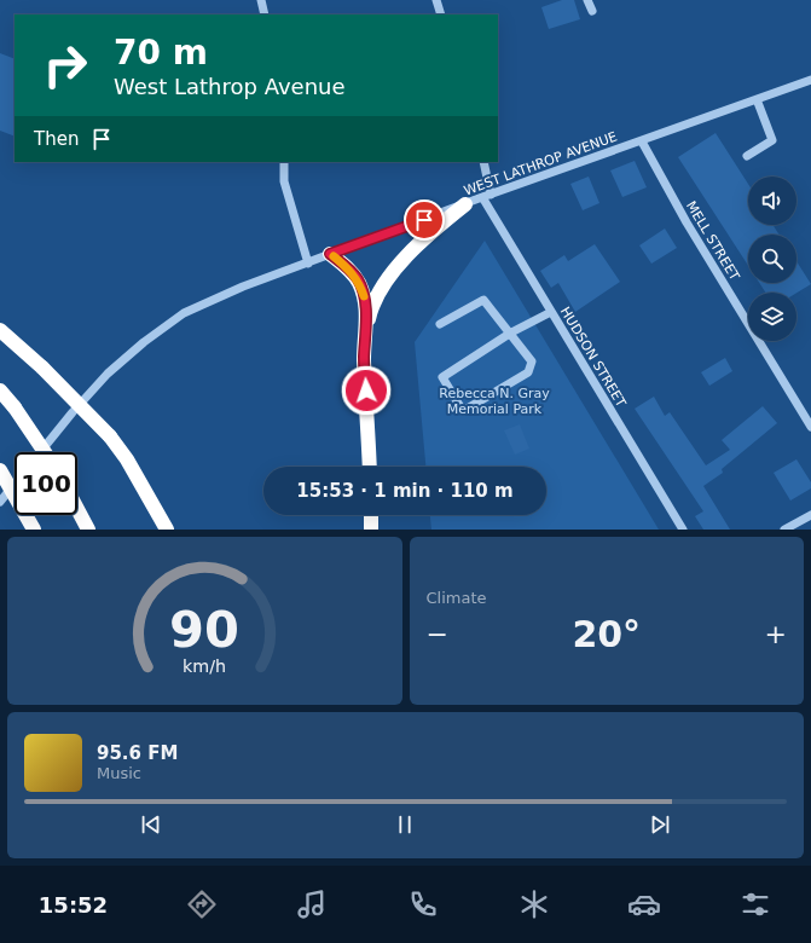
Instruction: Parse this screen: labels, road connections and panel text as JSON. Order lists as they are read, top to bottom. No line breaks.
{"streets":{"street":["WEST LATHROP AVENUE","MELL STREET","HUDSON STREET"]},"crossings":[["WEST LATHROP AVENUE","MELL STREET"],["WEST LATHROP AVENUE","HUDSON STREET"]],"parks":["Rebecca N. Gray Memorial Park"],"page":{"turn":["70 m","West Lathrop Avenue"],"then":"Then","limit":"100","trip":"15:53 · 1 min · 110 m","tile":"Climate","heat":["−","20°","+"],"song":["95.6 FM","Music"],"tabs":"15:52","gauge":["90","km/h"]}}
